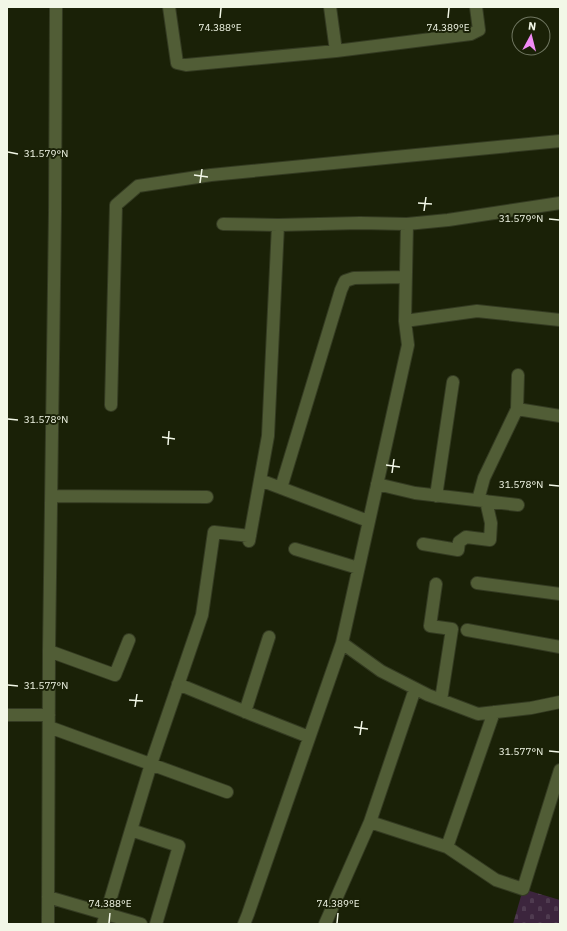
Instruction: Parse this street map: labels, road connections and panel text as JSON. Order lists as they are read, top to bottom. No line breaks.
{"north":"top","coordinates":["74.388°E","74.389°E","31.579°N","31.578°N","31.577°N"]}
